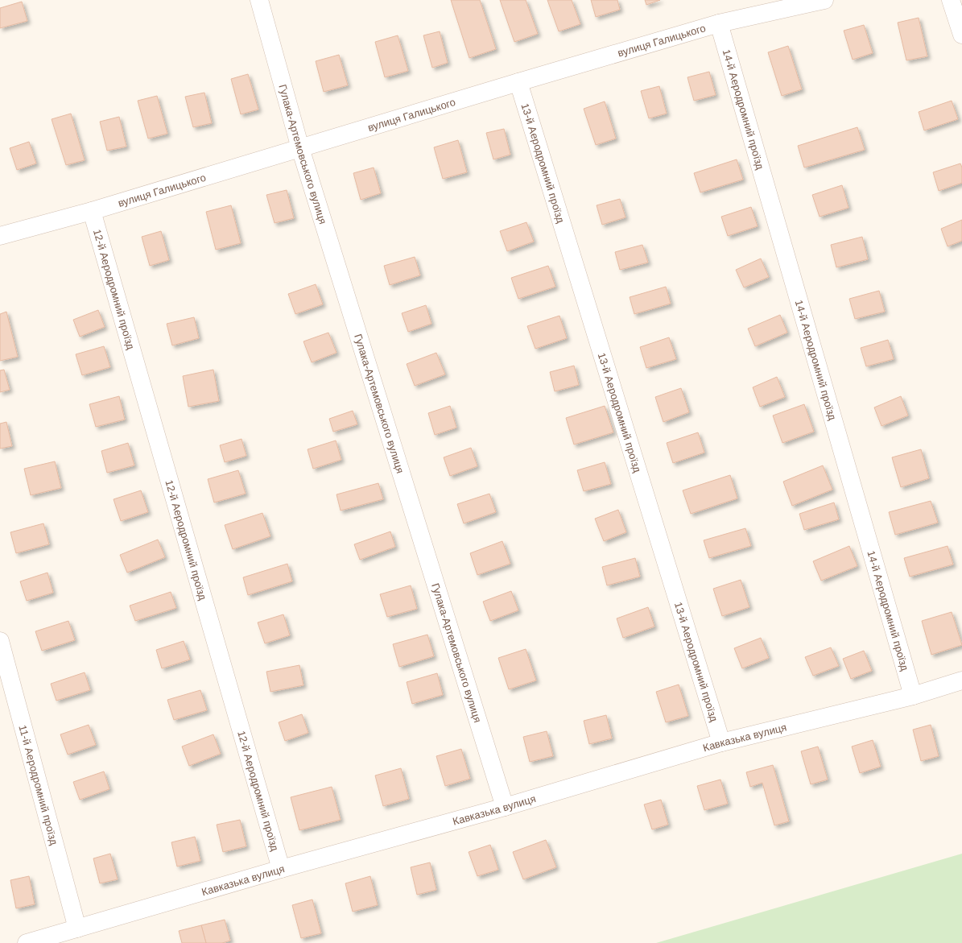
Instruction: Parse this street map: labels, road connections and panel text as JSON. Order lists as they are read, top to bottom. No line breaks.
{"streets":{"street":["вулиця Галицького","14-й Аеродромний проїзд","Гулака-Артемовського вулиця","13-й Аеродромний проїзд","12-й Аеродромний проїзд","Кавказька вулиця","11-й Аеродромний проїзд"]},"crossings":[["вулиця Галицького","14-й Аеродромний проїзд"],["вулиця Галицького","Гулака-Артемовського вулиця"],["вулиця Галицького","13-й Аеродромний проїзд"],["вулиця Галицького","12-й Аеродромний проїзд"],["14-й Аеродромний проїзд","Кавказька вулиця"],["Гулака-Артемовського вулиця","Кавказька вулиця"],["13-й Аеродромний проїзд","Кавказька вулиця"],["12-й Аеродромний проїзд","Кавказька вулиця"],["Кавказька вулиця","11-й Аеродромний проїзд"]]}
